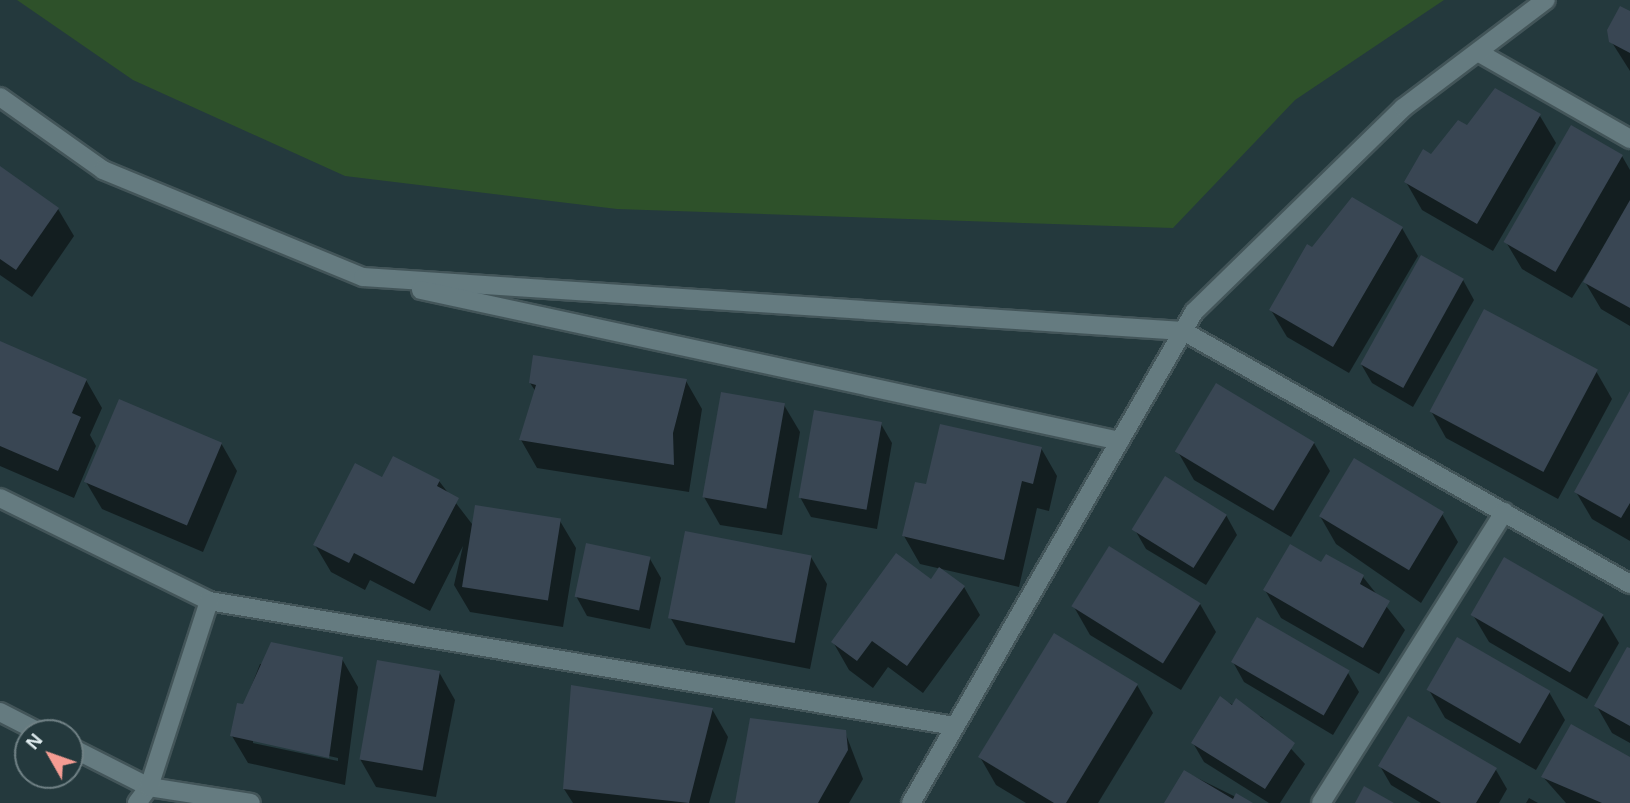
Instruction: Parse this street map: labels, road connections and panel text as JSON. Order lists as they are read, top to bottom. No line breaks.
{"north":"top left"}
